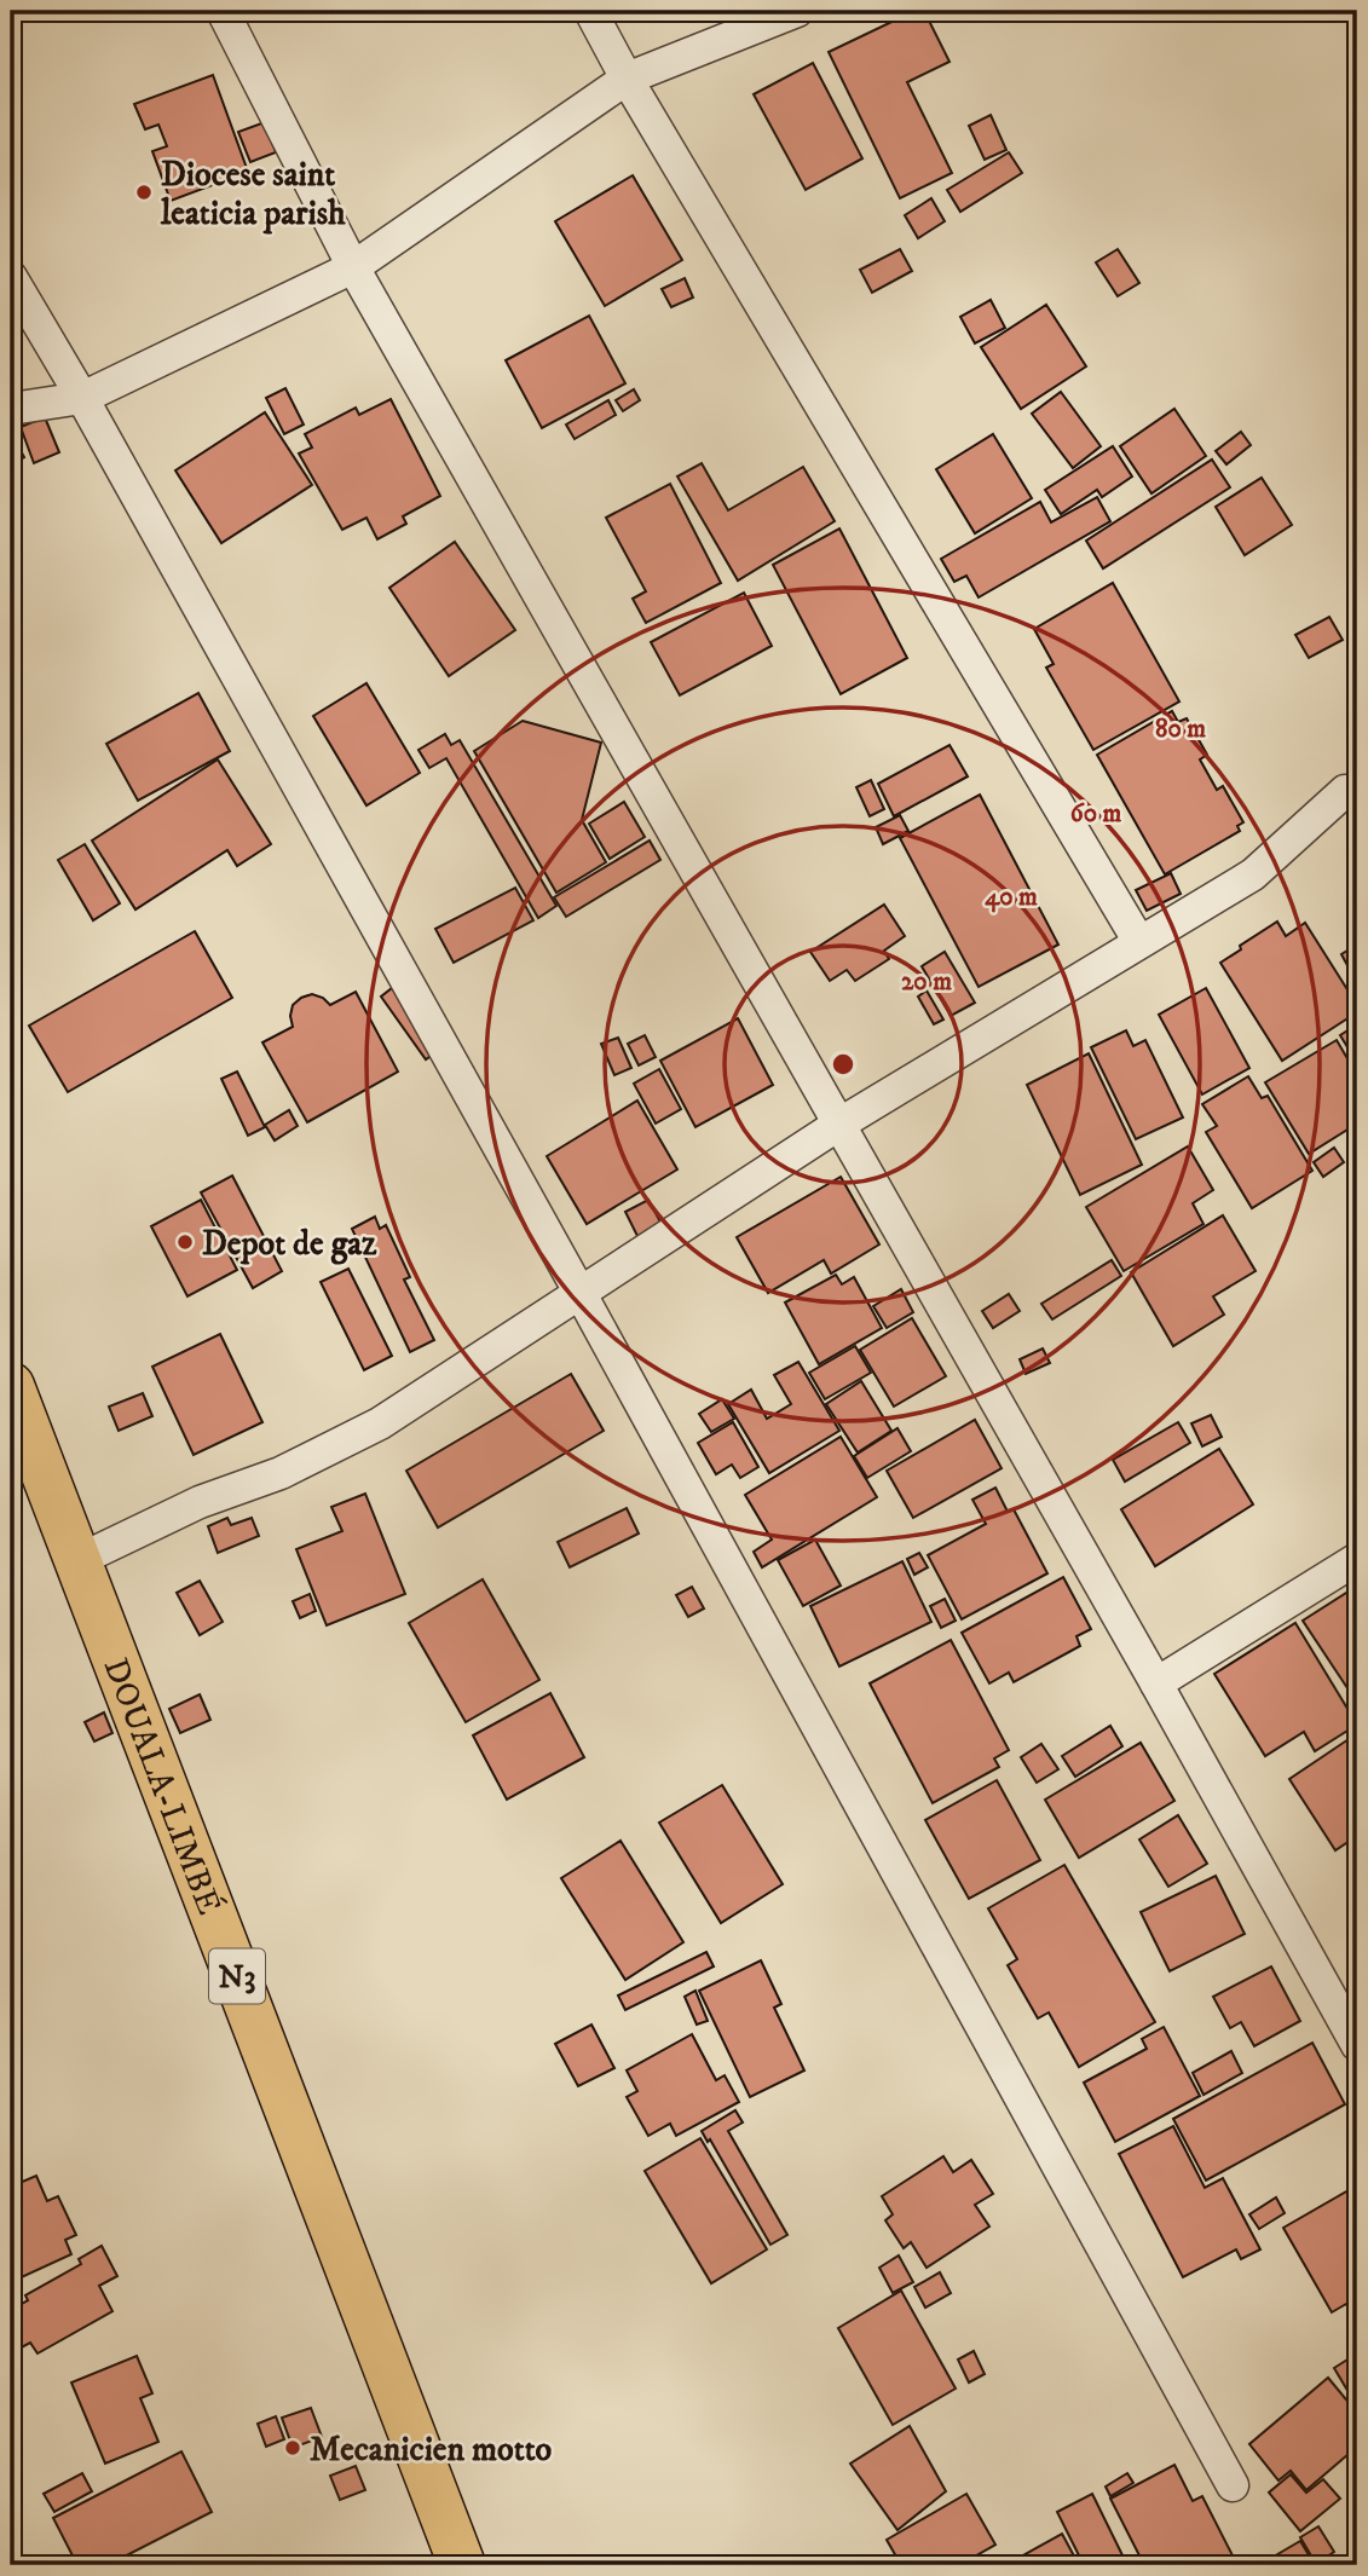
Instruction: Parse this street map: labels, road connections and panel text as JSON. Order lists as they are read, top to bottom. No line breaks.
{"streets":{"highway":["DOUALA-LIMBÉ","N3"]},"places":["Diocese saint leaticia parish","Depot de gaz","Mecanicien motto"],"rings":["80 m","60 m","40 m","20 m"]}
